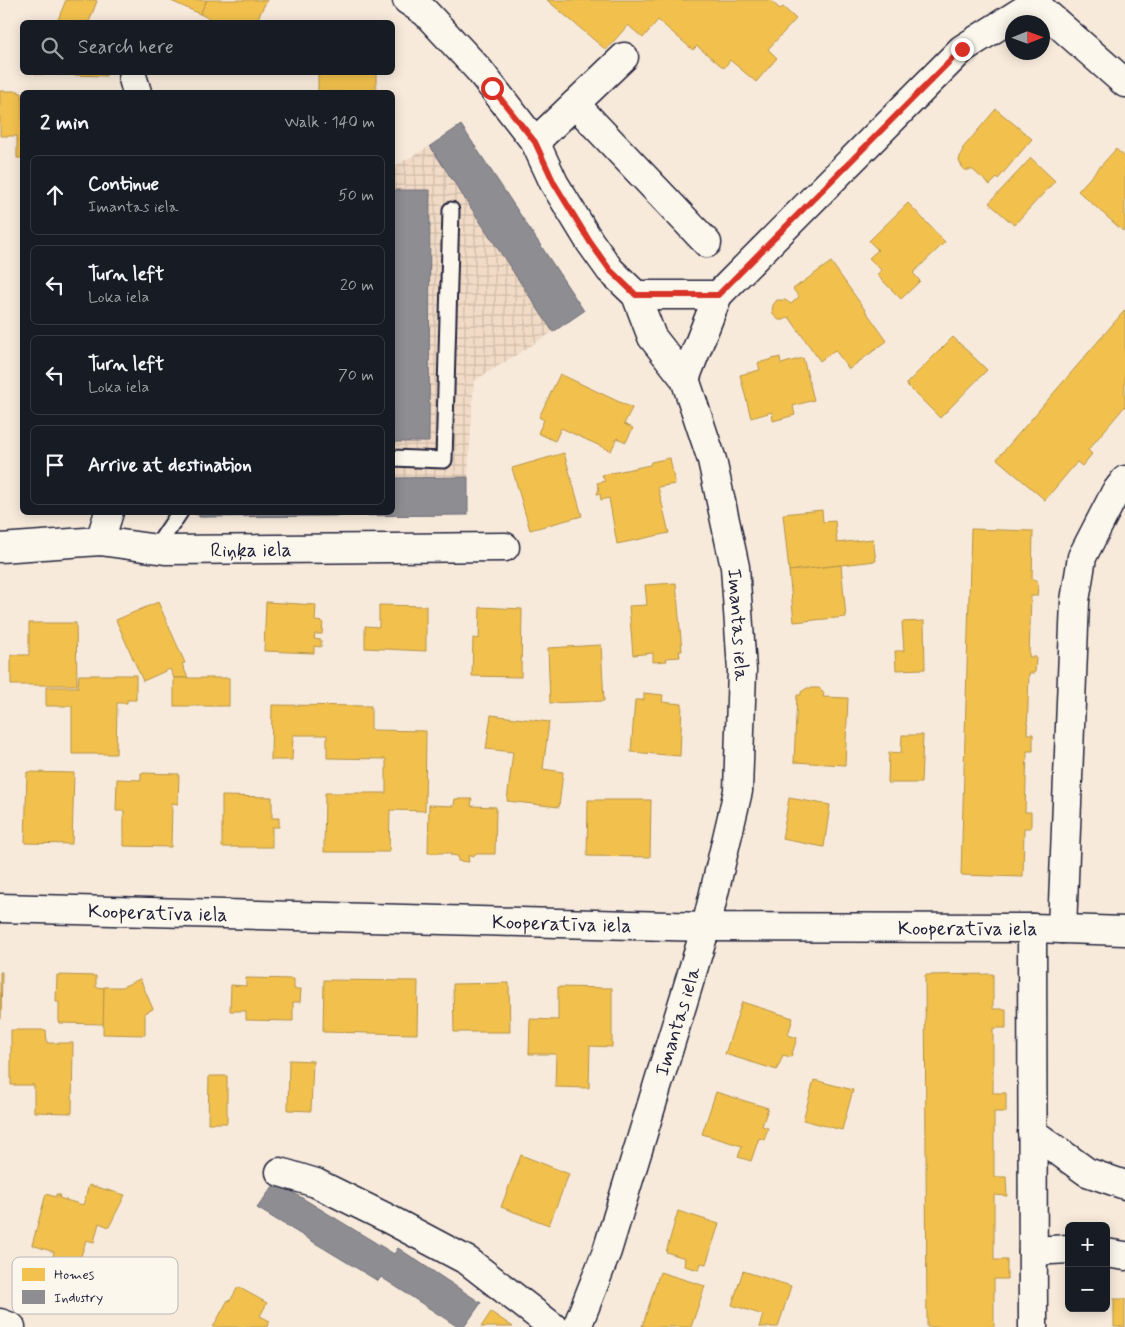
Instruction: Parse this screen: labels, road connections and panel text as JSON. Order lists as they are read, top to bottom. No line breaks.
{"streets":{"street":["Riņķa iela","Imantas iela","Kooperatīva iela"]},"crossings":[["Imantas iela","Kooperatīva iela"]],"legend":["Homes","Industry"],"north":"right","page":{"search":"Search here","heading":["2 min","Walk · 140 m"],"list":[["Continue","Imantas iela","50 m"],["Turn left","Loka iela","20 m"],["Turn left","Loka iela","70 m"],"Arrive at destination"],"map_buttons":["+","−"]}}
